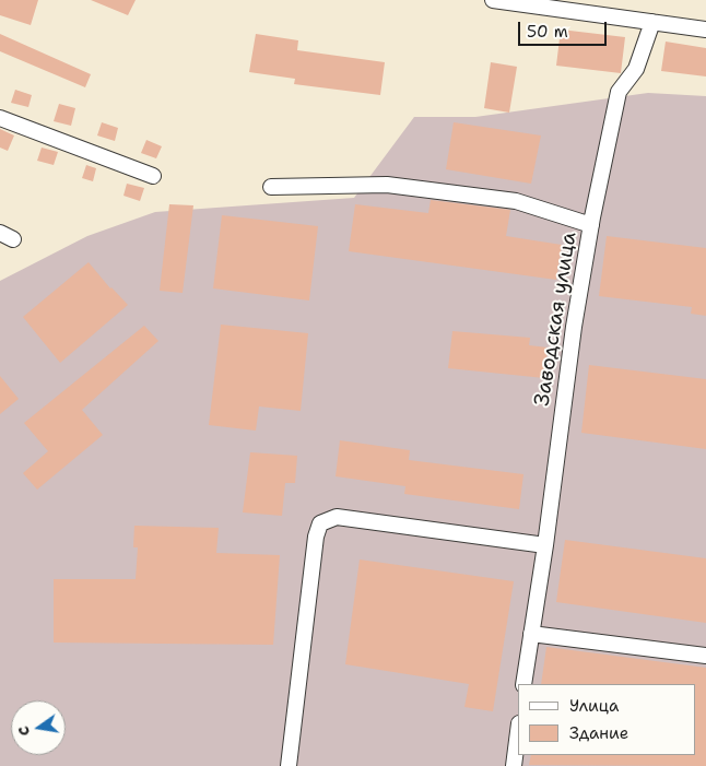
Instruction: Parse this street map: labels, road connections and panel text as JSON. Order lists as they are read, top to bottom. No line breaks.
{"streets":{"street":["Заводская улица"]},"legend":["Улица","Здание"],"scale_bar":"50 m","north":"left"}
